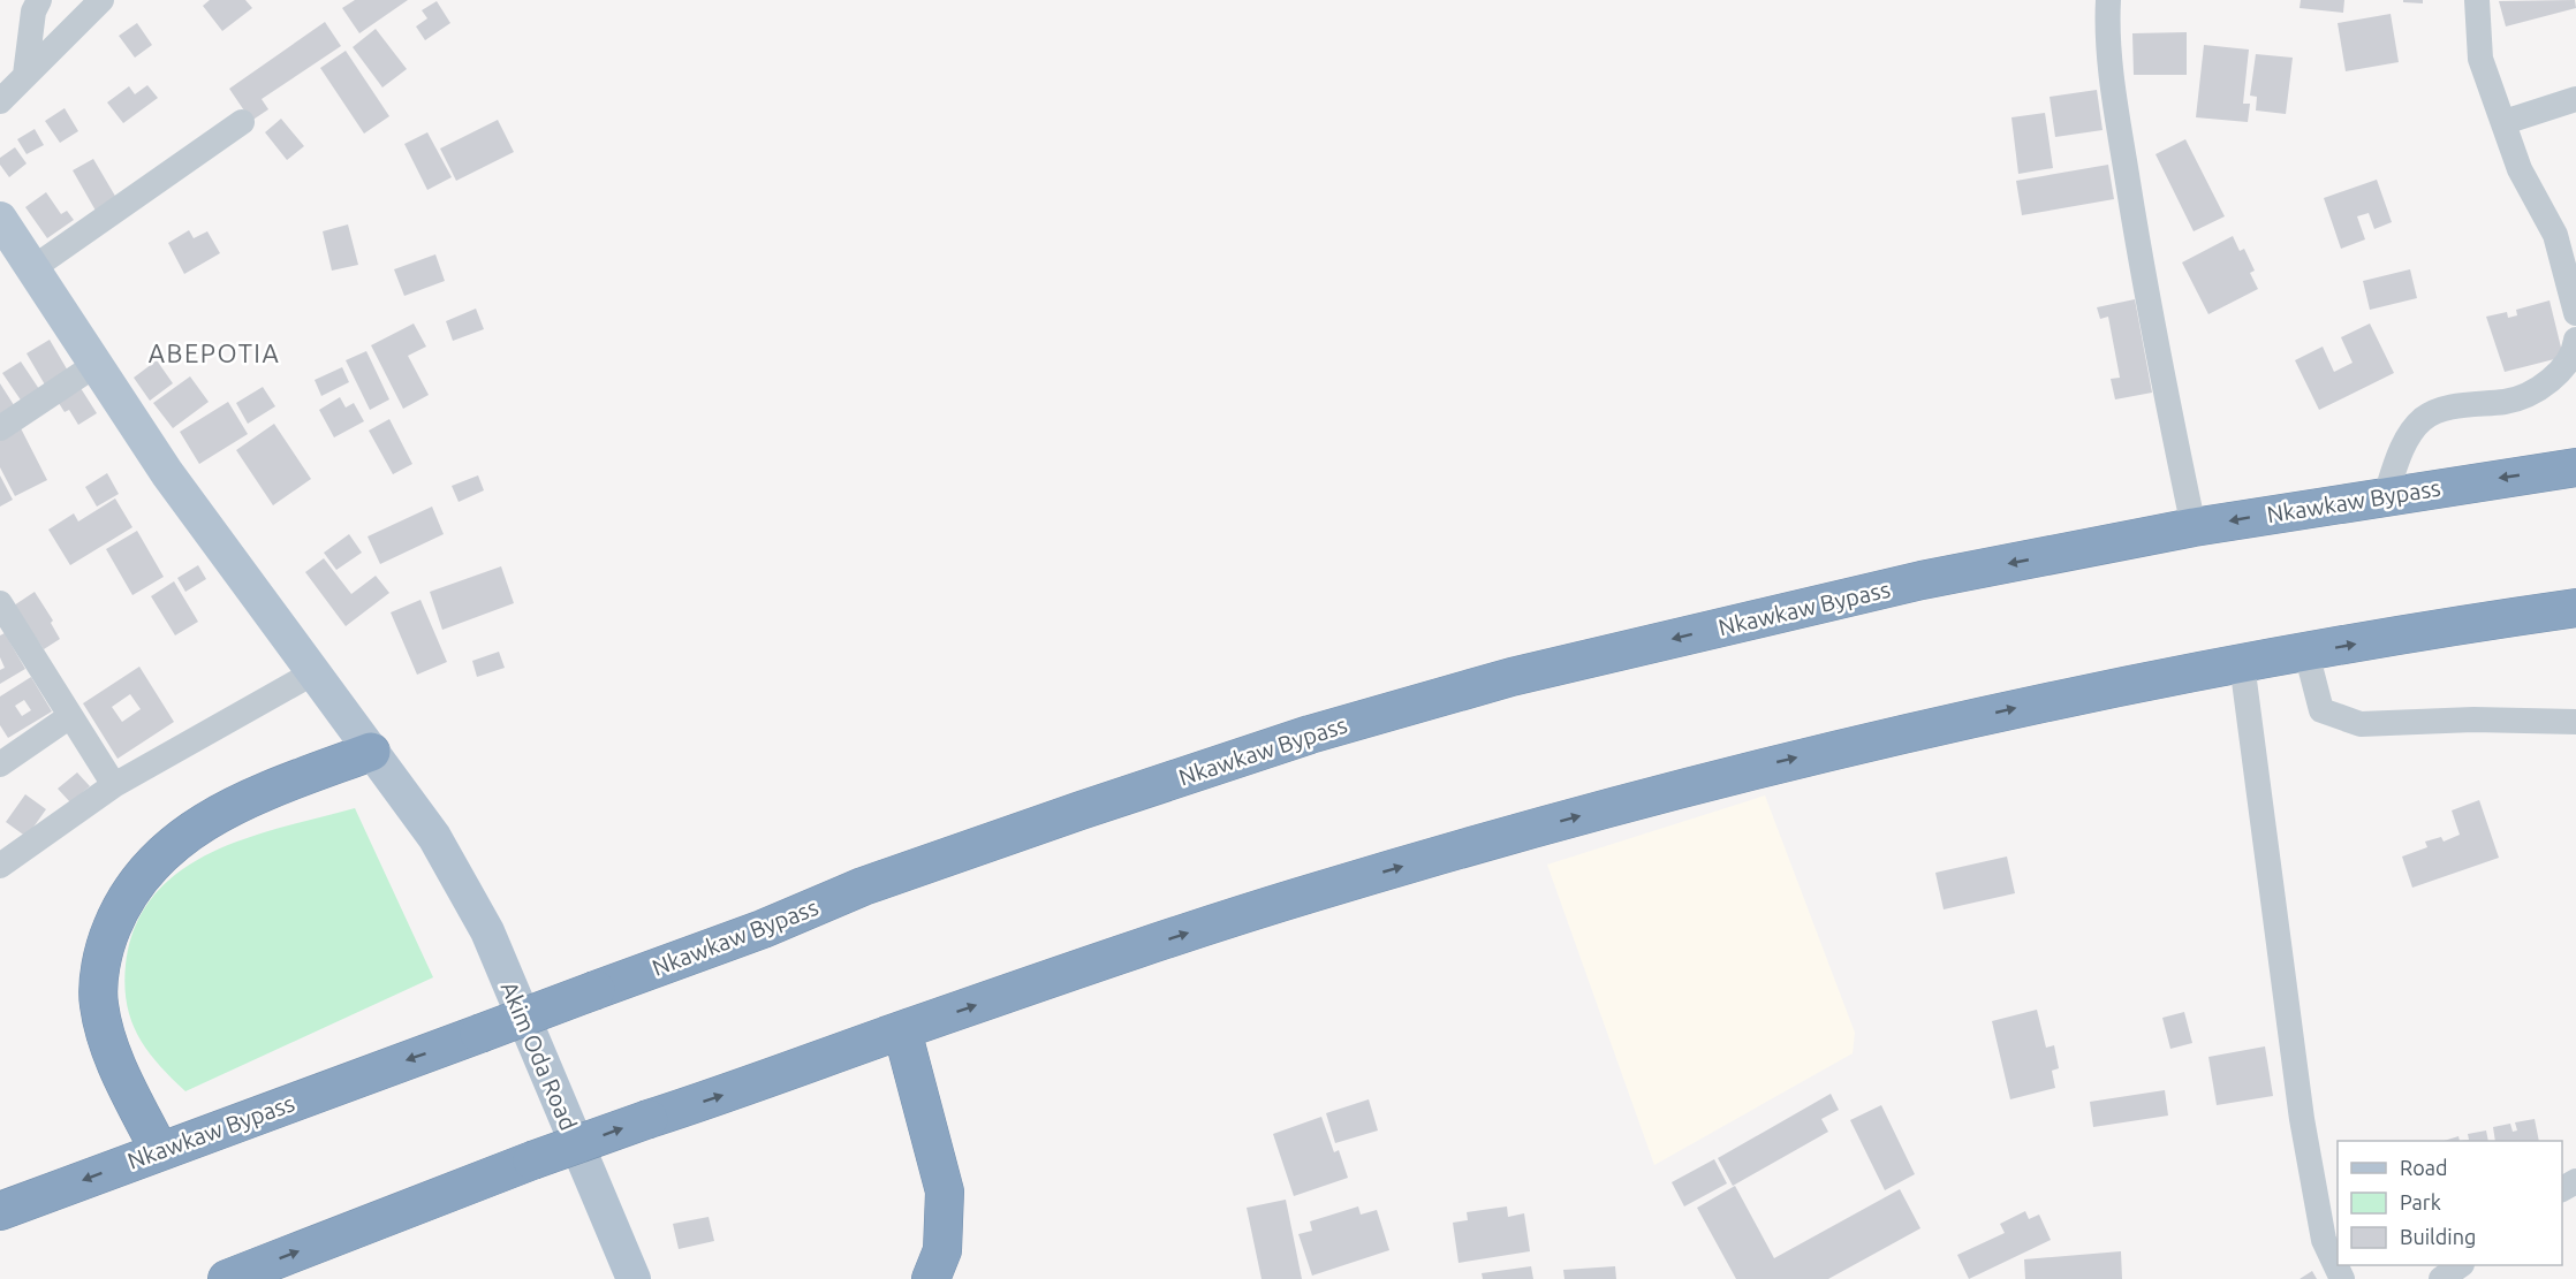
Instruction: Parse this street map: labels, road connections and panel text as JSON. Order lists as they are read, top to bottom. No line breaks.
{"streets":{"highway":["Nkawkaw Bypass"],"main road":["Akim Oda Road"]},"districts":["ABEPOTIA"],"legend":["Road","Park","Building"]}
